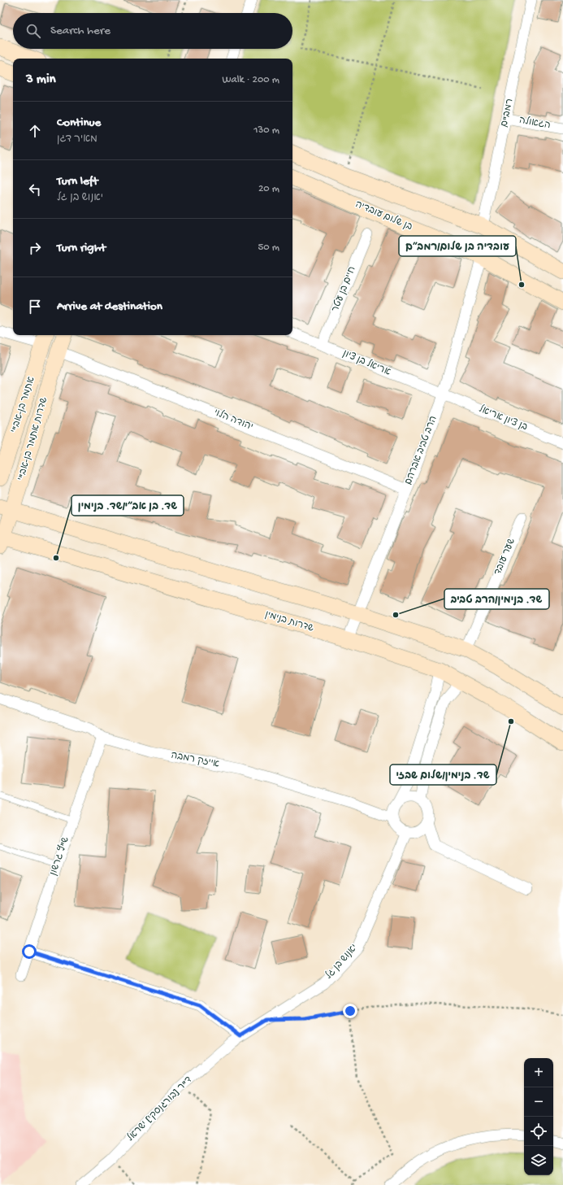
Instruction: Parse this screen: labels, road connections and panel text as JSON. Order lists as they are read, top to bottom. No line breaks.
{"streets":{"main road":["בן שלום עובדיה","אתמר בן-אב\"י","שדרות אתמר בן-אב\"י","שדרות בנימין"],"street":["רמב\"ם","הגאולה","חיים בן עטר","אריאל בן ציון","בן ציון אריאל","יהודה הלוי","הרב טביב אברהם","שער עובד","אייזק רמבה","ש\"ץ גרשון","יאנוש בן גל","ד\"ר [בורגנסקי] ישראל"]},"crossings":[["רמב\"ם","הגאולה"],["בן שלום עובדיה","הרב טביב אברהם"],["חיים בן עטר","אריאל בן ציון"],["אריאל בן ציון","בן ציון אריאל"],["אריאל בן ציון","הרב טביב אברהם"],["בן ציון אריאל","הרב טביב אברהם"],["יהודה הלוי","שדרות אתמר בן-אב\"י"],["יהודה הלוי","הרב טביב אברהם"],["שדרות אתמר בן-אב\"י","שדרות בנימין"],["הרב טביב אברהם","שדרות בנימין"],["אייזק רמבה","ש\"ץ גרשון"],["אייזק רמבה","יאנוש בן גל"],["יאנוש בן גל","ד\"ר [בורגנסקי] ישראל"]],"places":["עובדיה בן שלום/רמב״ם","שד. בן אב״י/שד. בנימין","שד. בנימין/הרב טביב","שד. בנימין/שלום שבזי"],"page":{"search":"Search here","heading":["3 min","Walk · 200 m"],"list":[["Continue","מאיר דגן","130 m"],["Turn left","יאנוש בן גל","20 m"],["Turn right","50 m"],"Arrive at destination"],"map_buttons":["+","−"]}}
